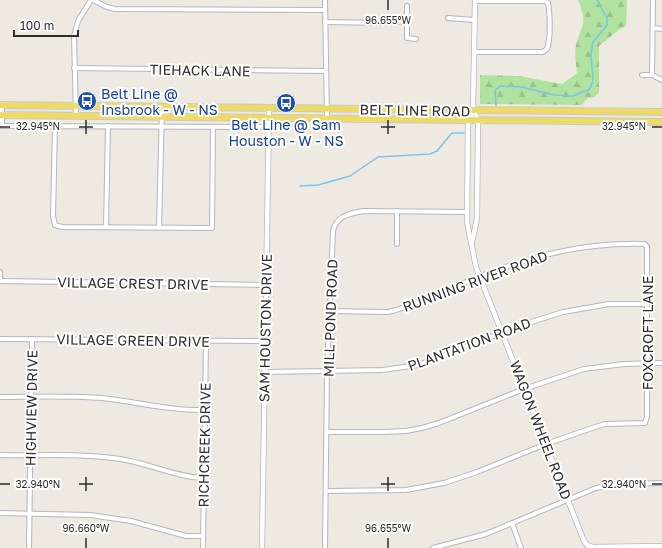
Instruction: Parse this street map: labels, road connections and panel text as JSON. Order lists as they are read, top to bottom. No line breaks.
{"streets":{"main road":["BELT LINE ROAD"],"street":["TIEHACK LANE","RUNNING RIVER ROAD","VILLAGE CREST DRIVE","MILL POND ROAD","SAM HOUSTON DRIVE","FOXCROFT LANE","VILLAGE GREEN DRIVE","PLANTATION ROAD","HIGHVIEW DRIVE","WAGON WHEEL ROAD","RICHCREEK DRIVE"]},"crossings":[["BELT LINE ROAD","SAM HOUSTON DRIVE"],["BELT LINE ROAD","WAGON WHEEL ROAD"],["RUNNING RIVER ROAD","MILL POND ROAD"],["RUNNING RIVER ROAD","FOXCROFT LANE"],["RUNNING RIVER ROAD","WAGON WHEEL ROAD"],["VILLAGE CREST DRIVE","SAM HOUSTON DRIVE"],["MILL POND ROAD","PLANTATION ROAD"],["MILL POND ROAD","WAGON WHEEL ROAD"],["SAM HOUSTON DRIVE","VILLAGE GREEN DRIVE"],["SAM HOUSTON DRIVE","PLANTATION ROAD"],["FOXCROFT LANE","PLANTATION ROAD"],["FOXCROFT LANE","WAGON WHEEL ROAD"],["VILLAGE GREEN DRIVE","HIGHVIEW DRIVE"],["VILLAGE GREEN DRIVE","RICHCREEK DRIVE"],["PLANTATION ROAD","WAGON WHEEL ROAD"]],"places":{"bus stop":["Belt Line @ Insbrook - W - NS","Belt Line @ Sam Houston - W - NS"]},"scale_bar":"100 m","coordinates":["96.655°W","32.945°N","32.940°N","96.660°W"]}
